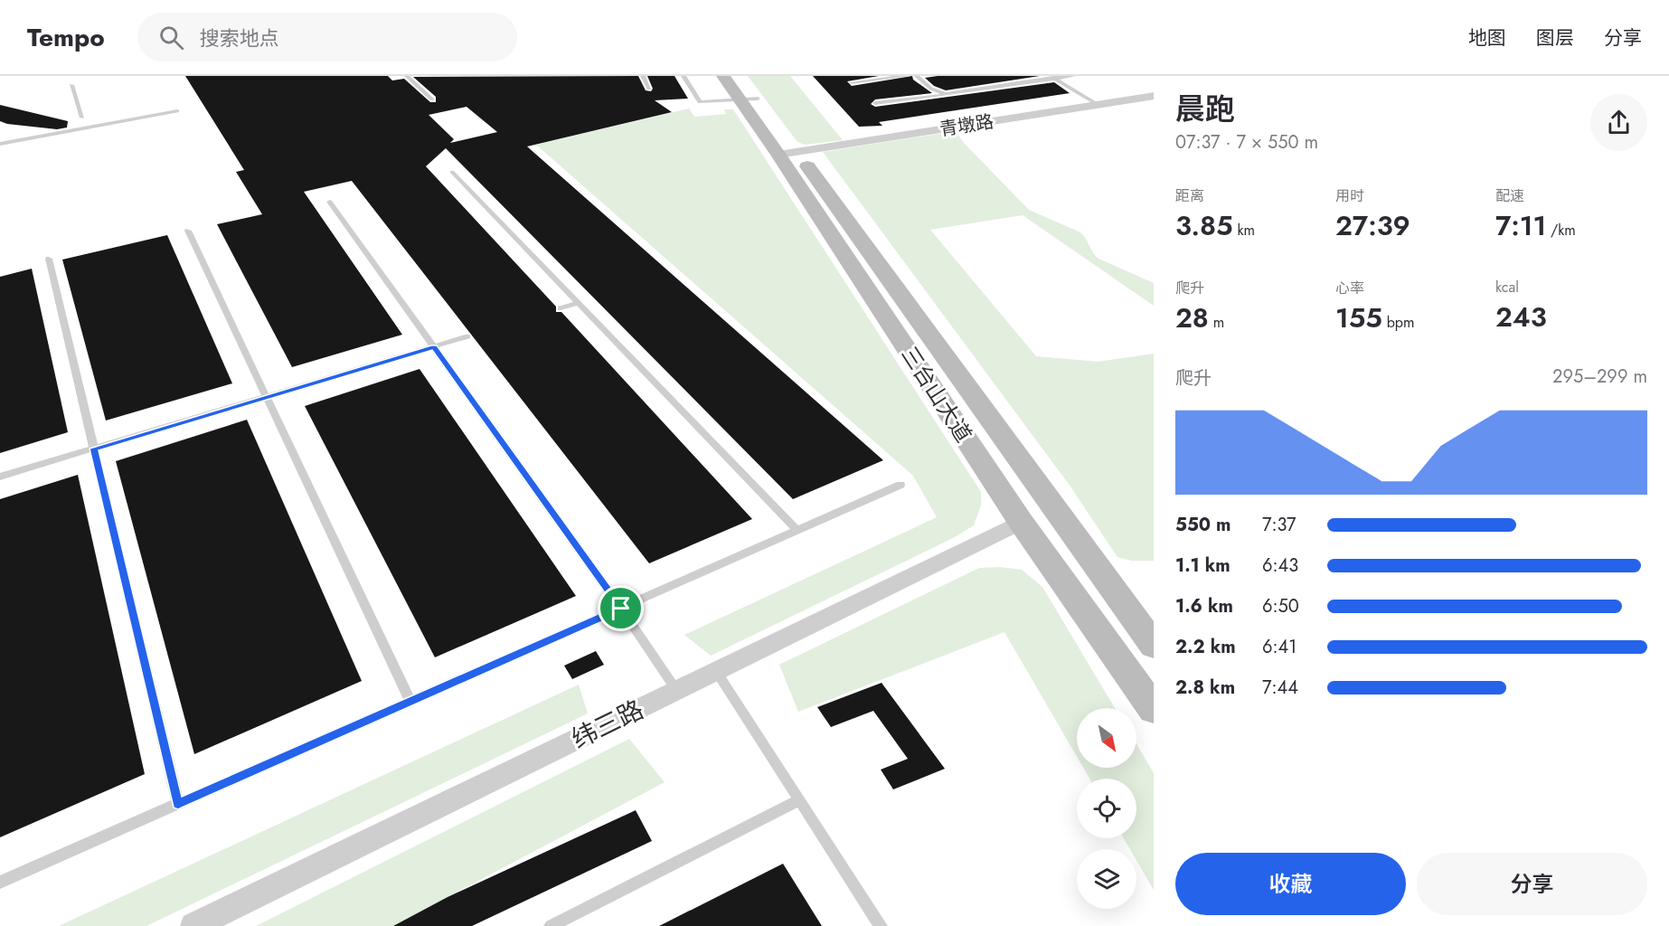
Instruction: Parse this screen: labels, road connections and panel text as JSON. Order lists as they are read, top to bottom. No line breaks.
{"streets":{"main road":["三台山大道"],"street":["青墩路","纬三路"]},"crossings":[["青墩路","三台山大道"],["三台山大道","纬三路"]],"north":"bottom right","page":{"header":"Tempo","search":"搜索地点","nav":["地图","图层","分享"],"heading":["晨跑","07:37 · 7 × 550 m"],"stats":[["距离","3.85 km"],["用时","27:39"],["配速","7:11 /km"],["爬升","28 m"],["心率","155 bpm"],["kcal","243"]],"chart":["爬升","295–299 m"],"list":[{"name":"550 m","note":"7:37"},{"name":"1.1 km","note":"6:43"},{"name":"1.6 km","note":"6:50"},{"name":"2.2 km","note":"6:41"},{"name":"2.8 km","note":"7:44"}],"buttons":["收藏","分享"]}}
